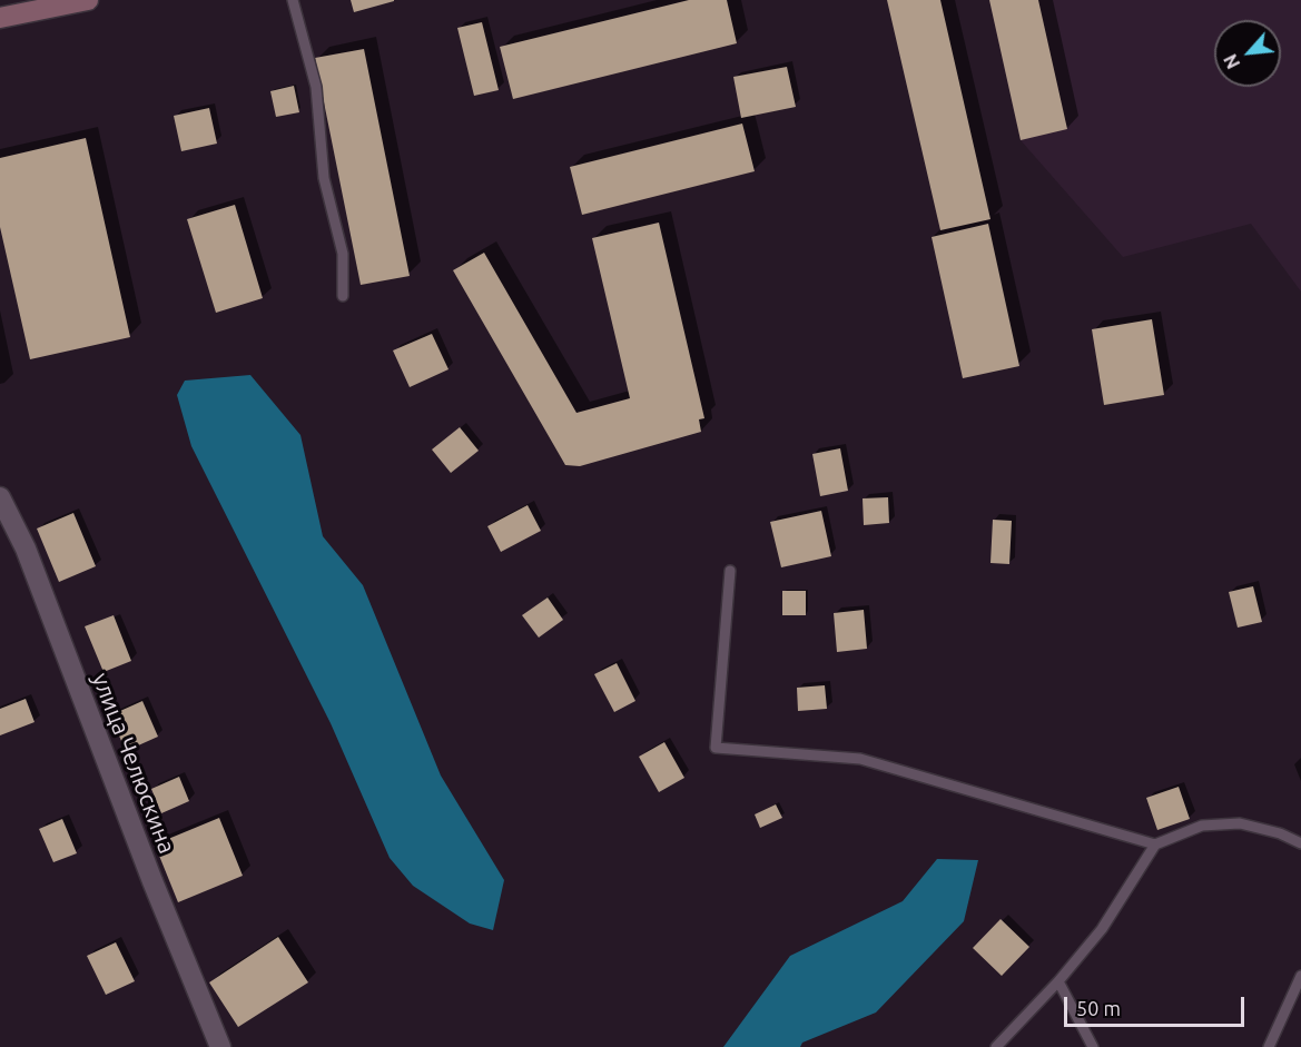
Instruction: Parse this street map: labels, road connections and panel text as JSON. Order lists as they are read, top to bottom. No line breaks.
{"streets":{"street":["улица Челюскина"]},"scale_bar":"50 m","north":"bottom left"}
